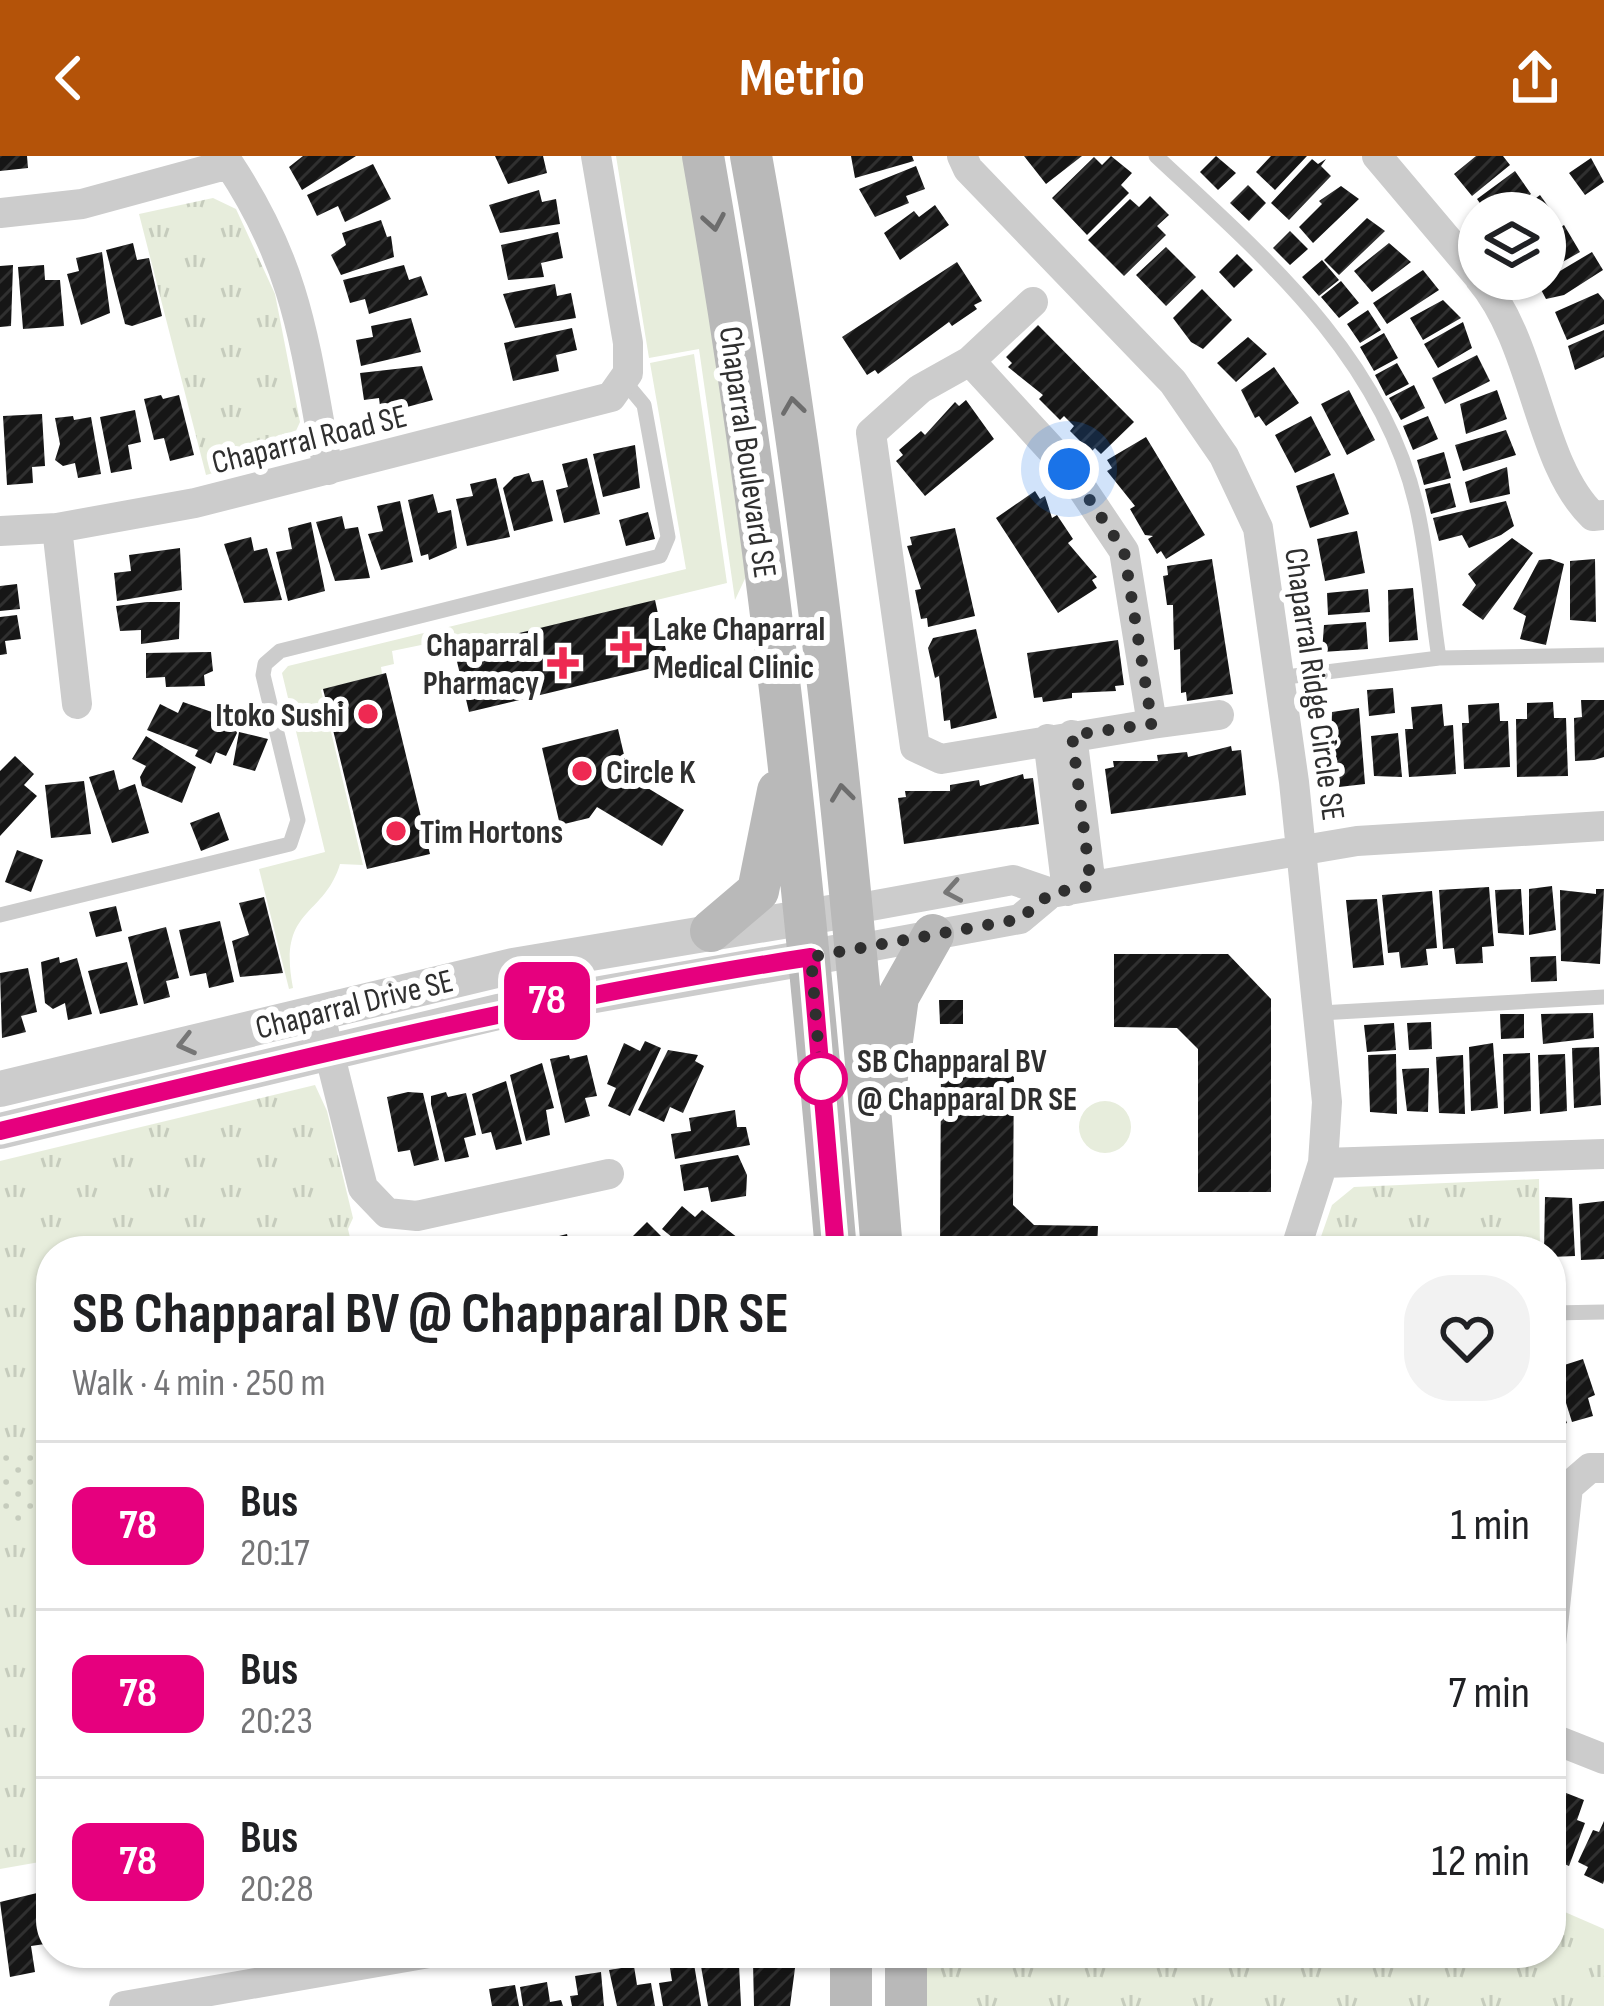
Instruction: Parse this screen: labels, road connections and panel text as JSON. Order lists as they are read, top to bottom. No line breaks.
{"streets":{"main road":["Chaparral Boulevard SE"],"street":["Chaparral Road SE","Chaparral Ridge Circle SE","Chaparral Drive SE"]},"crossings":[["Chaparral Boulevard SE","Chaparral Drive SE"]],"places":{"health":["Lake Chaparral Medical Clinic","Chaparral Pharmacy"],"other":["Itoko Sushi","Circle K","Tim Hortons","SB Chapparal BV @ Chapparal DR SE"]},"lines":["bus line 78"],"page":{"header":"Metrio","on_map":"78","heading":["SB Chapparal BV @ Chapparal DR SE","Walk · 4 min · 250 m"],"list":[{"mark":"78","name":"Bus","note":"20:17","value":"1 min"},{"mark":"78","name":"Bus","note":"20:23","value":"7 min"},{"mark":"78","name":"Bus","note":"20:28","value":"12 min"}]}}
